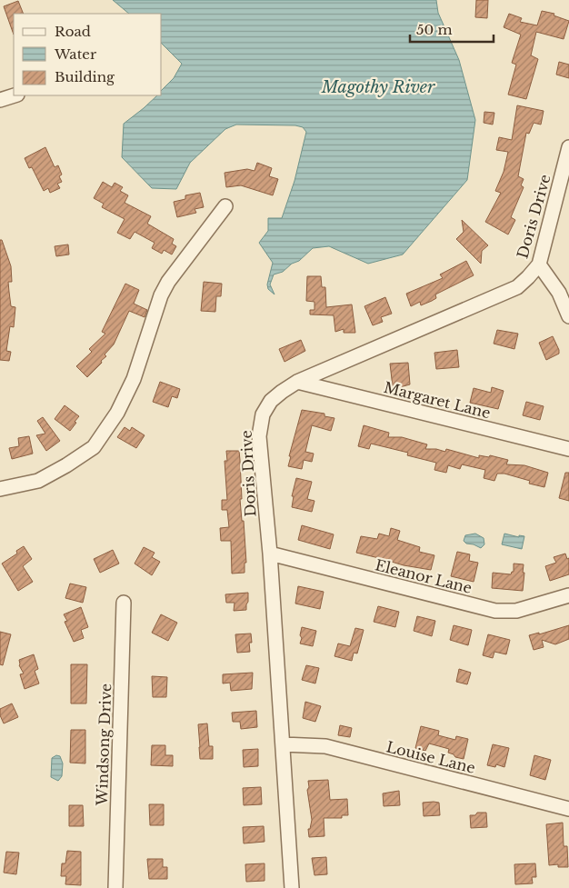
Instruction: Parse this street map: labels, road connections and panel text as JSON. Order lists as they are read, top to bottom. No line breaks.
{"streets":{"street":["Doris Drive","Margaret Lane","Eleanor Lane","Windsong Drive","Louise Lane"]},"crossings":[["Doris Drive","Margaret Lane"],["Doris Drive","Eleanor Lane"],["Doris Drive","Louise Lane"]],"water":["Magothy River"],"legend":["Road","Water","Building"],"scale_bar":"50 m"}
